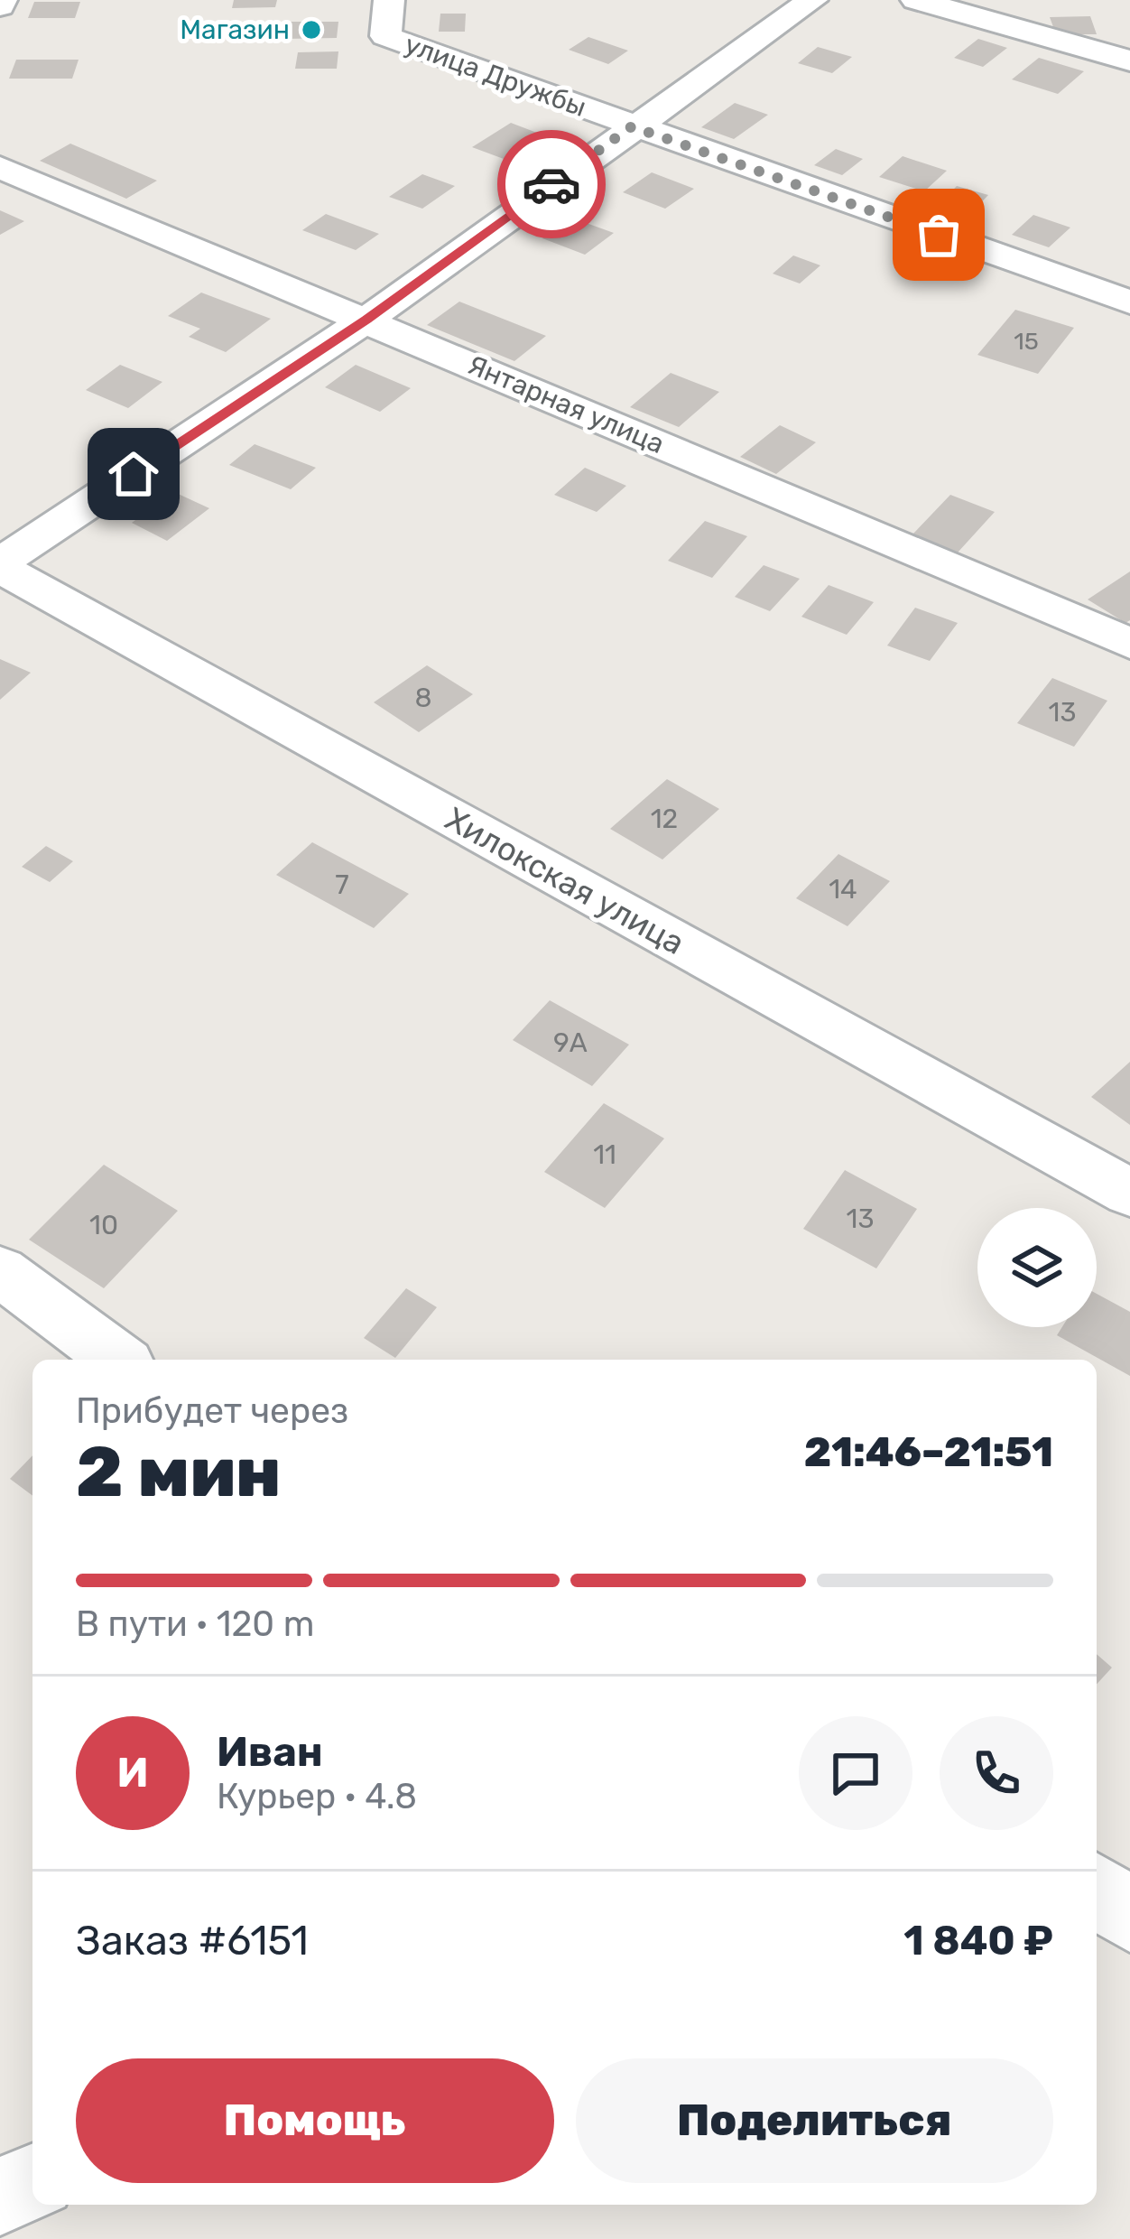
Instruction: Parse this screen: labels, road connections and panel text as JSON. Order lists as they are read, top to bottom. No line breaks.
{"streets":{"street":["улица Дружбы","Янтарная улица","Хилокская улица"]},"places":["Магазин"],"house_numbers":["15","8","13","12","7","14","9А","11","13","10"],"page":{"heading":["2 мин","Прибудет через","21:46–21:51"],"panel":["Иван","Курьер · 4.8","Заказ #6151","1 840 ₽"],"bar":"В пути · 120 m","round":"И","buttons":["Помощь","Поделиться"]}}
